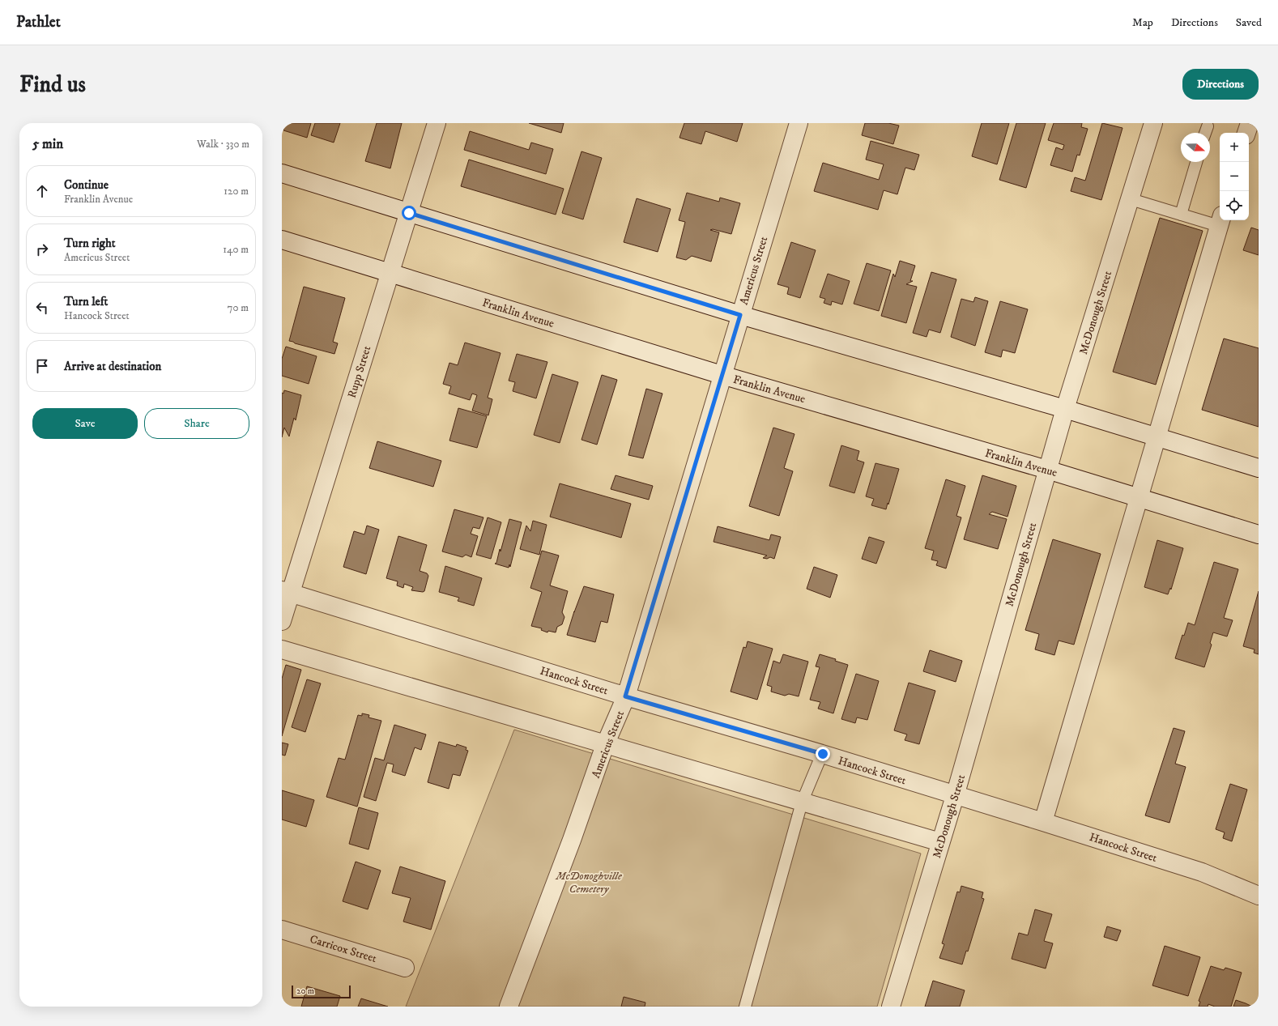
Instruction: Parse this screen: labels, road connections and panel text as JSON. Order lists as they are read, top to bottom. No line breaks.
{"streets":{"street":["Americus Street","Franklin Avenue","McDonough Street","Rupp Street","Hancock Street","Carricox Street"]},"crossings":[["Americus Street","Franklin Avenue"],["Americus Street","Hancock Street"],["Franklin Avenue","McDonough Street"],["Franklin Avenue","Rupp Street"],["McDonough Street","Hancock Street"],["Rupp Street","Hancock Street"]],"parks":["McDonoghville Cemetery"],"scale_bar":"20 m","north":"right","page":{"header":"Pathlet","nav":["Map","Directions","Saved"],"buttons":["Directions",["Save","Share"]],"title":"Find us","heading":["5 min","Walk · 330 m"],"map_buttons":["+","−"],"list":[["Continue","Franklin Avenue","120 m"],["Turn right","Americus Street","140 m"],["Turn left","Hancock Street","70 m"],"Arrive at destination"],"scale":"20 m"}}
